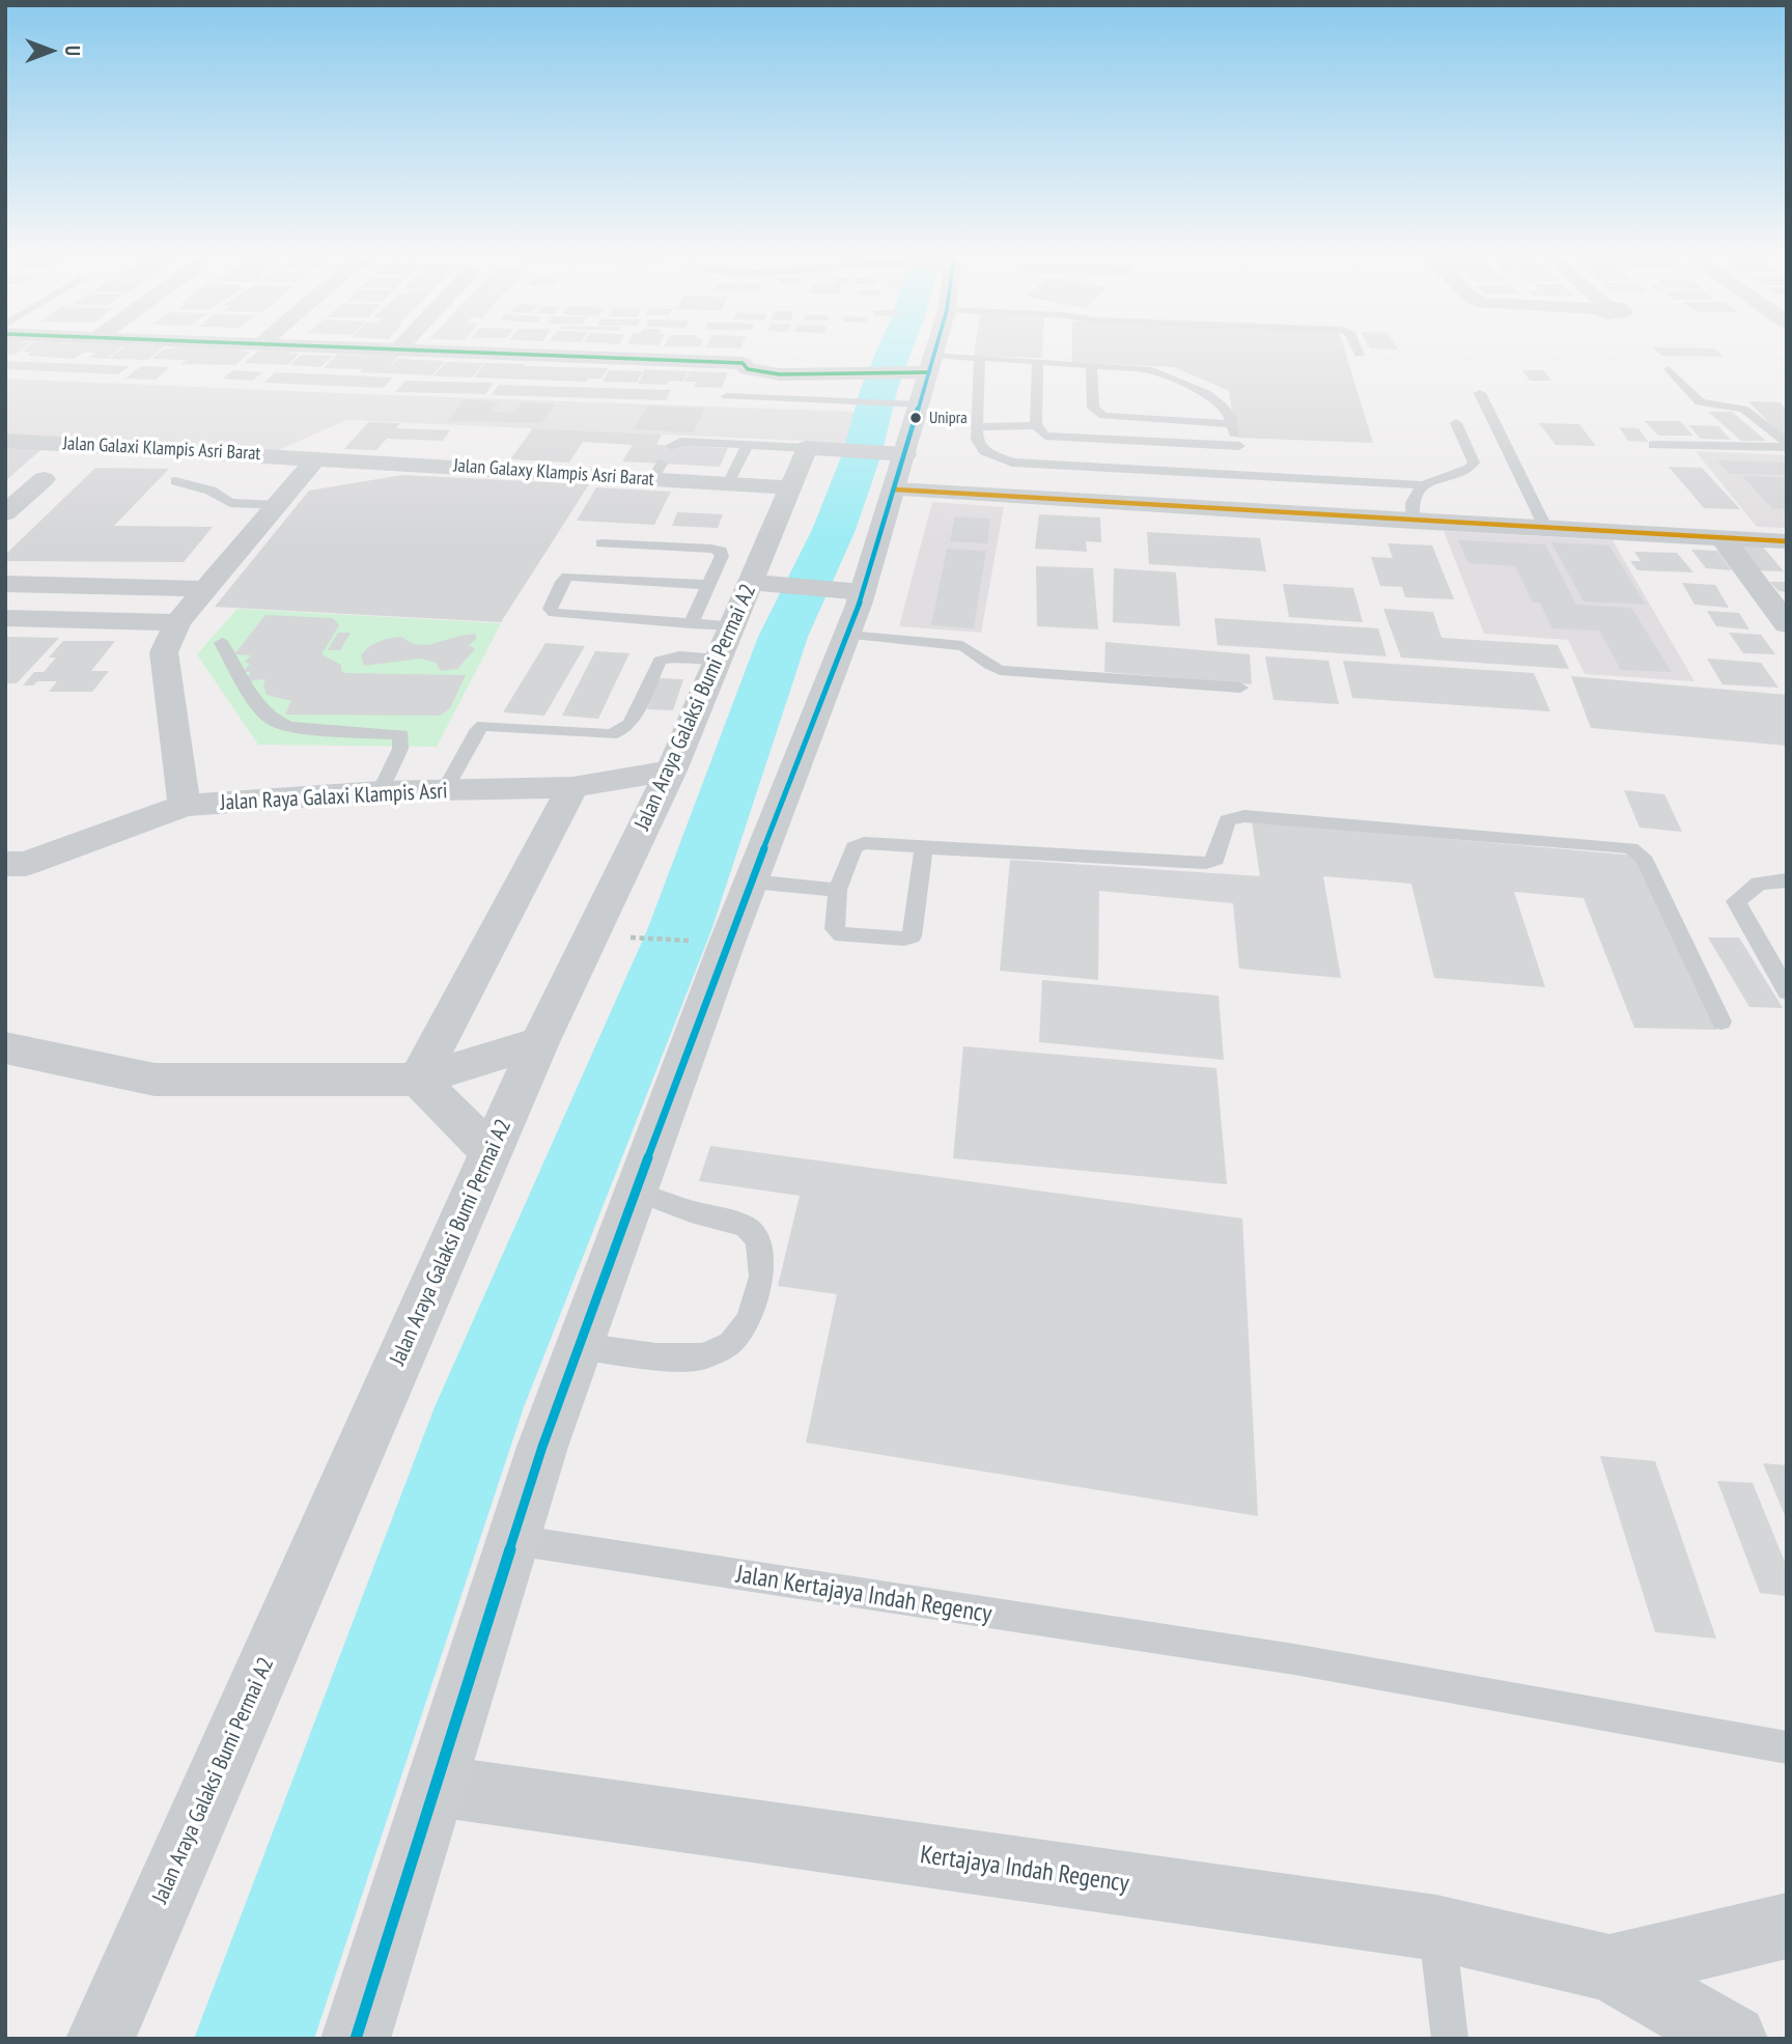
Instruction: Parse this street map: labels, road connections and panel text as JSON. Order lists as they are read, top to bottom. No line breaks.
{"streets":{"street":["Jalan Galaxi Klampis Asri Barat","Jalan Galaxy Klampis Asri Barat","Jalan Araya Galaksi Bumi Permai A2","Jalan Raya Galaxi Klampis Asri","Kertajaya Indah Regency"],"lane":["Jalan Kertajaya Indah Regency"]},"crossings":[["Jalan Galaxi Klampis Asri Barat","Jalan Galaxy Klampis Asri Barat"],["Jalan Galaxy Klampis Asri Barat","Jalan Araya Galaksi Bumi Permai A2"],["Jalan Araya Galaksi Bumi Permai A2","Jalan Raya Galaxi Klampis Asri"]],"places":["Unipra"],"north":"right"}
